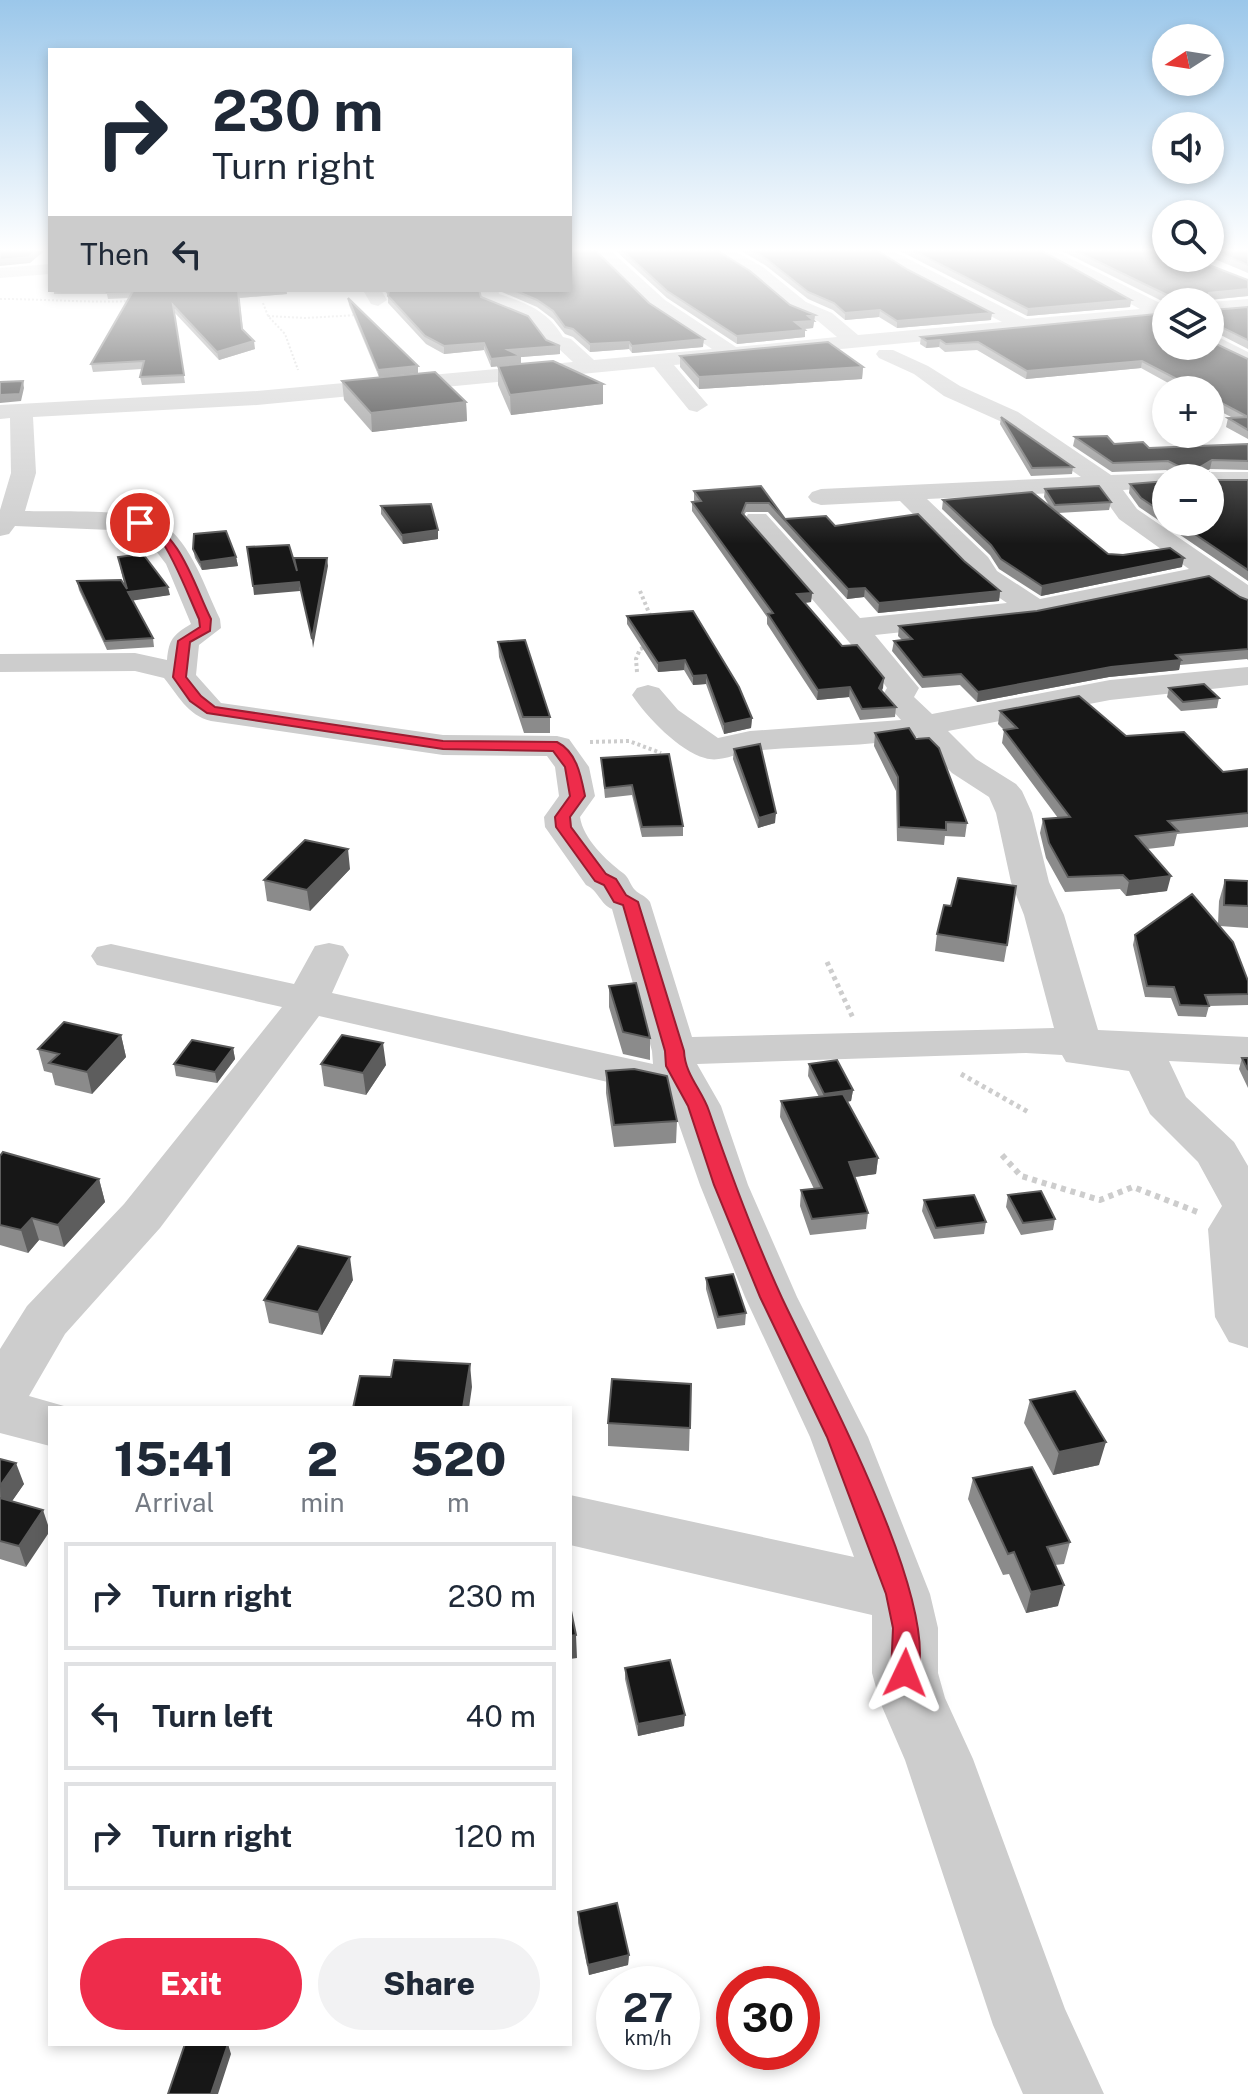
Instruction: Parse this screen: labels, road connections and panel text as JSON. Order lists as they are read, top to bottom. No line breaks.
{"north":"left","page":{"map_buttons":["+","−"],"turn":["230 m","Turn right"],"then":"Then","eta":["15:41","Arrival","2","min","520","m"],"list":[{"name":"Turn right","value":"230 m"},{"name":"Turn left","value":"40 m"},{"name":"Turn right","value":"120 m"}],"buttons":["Exit","Share"],"speed":"27 km/h","limit":"30"}}
